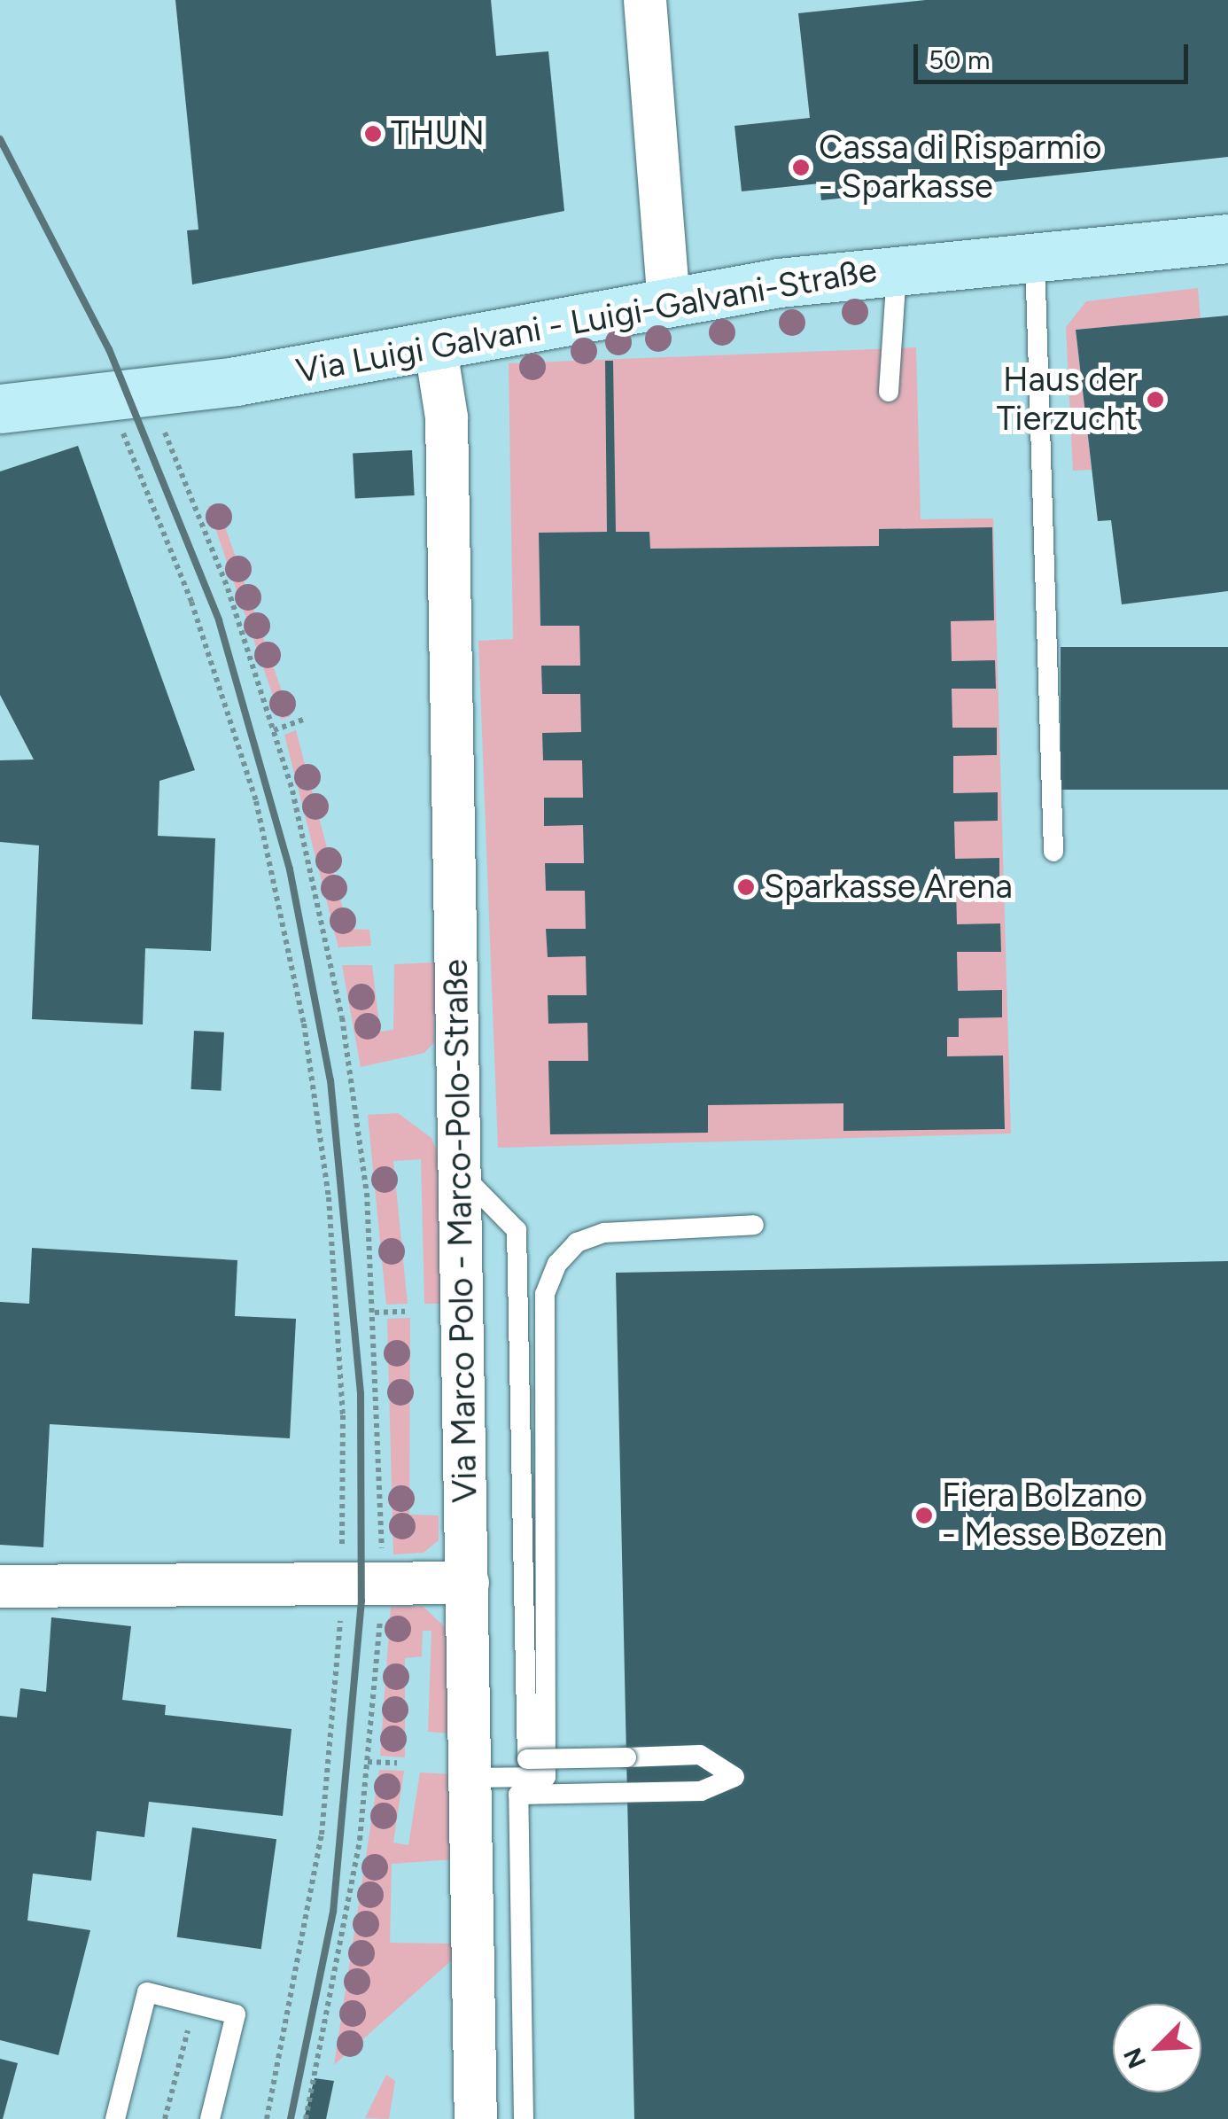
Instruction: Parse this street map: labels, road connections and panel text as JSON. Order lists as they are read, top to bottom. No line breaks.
{"streets":{"main road":["Via Luigi Galvani - Luigi-Galvani-Straße"],"street":["Via Marco Polo - Marco-Polo-Straße"]},"crossings":[["Via Luigi Galvani - Luigi-Galvani-Straße","Via Marco Polo - Marco-Polo-Straße"]],"places":["THUN","Cassa di Risparmio - Sparkasse","Haus der Tierzucht","Sparkasse Arena","Fiera Bolzano - Messe Bozen"],"scale_bar":"50 m","north":"bottom left"}
